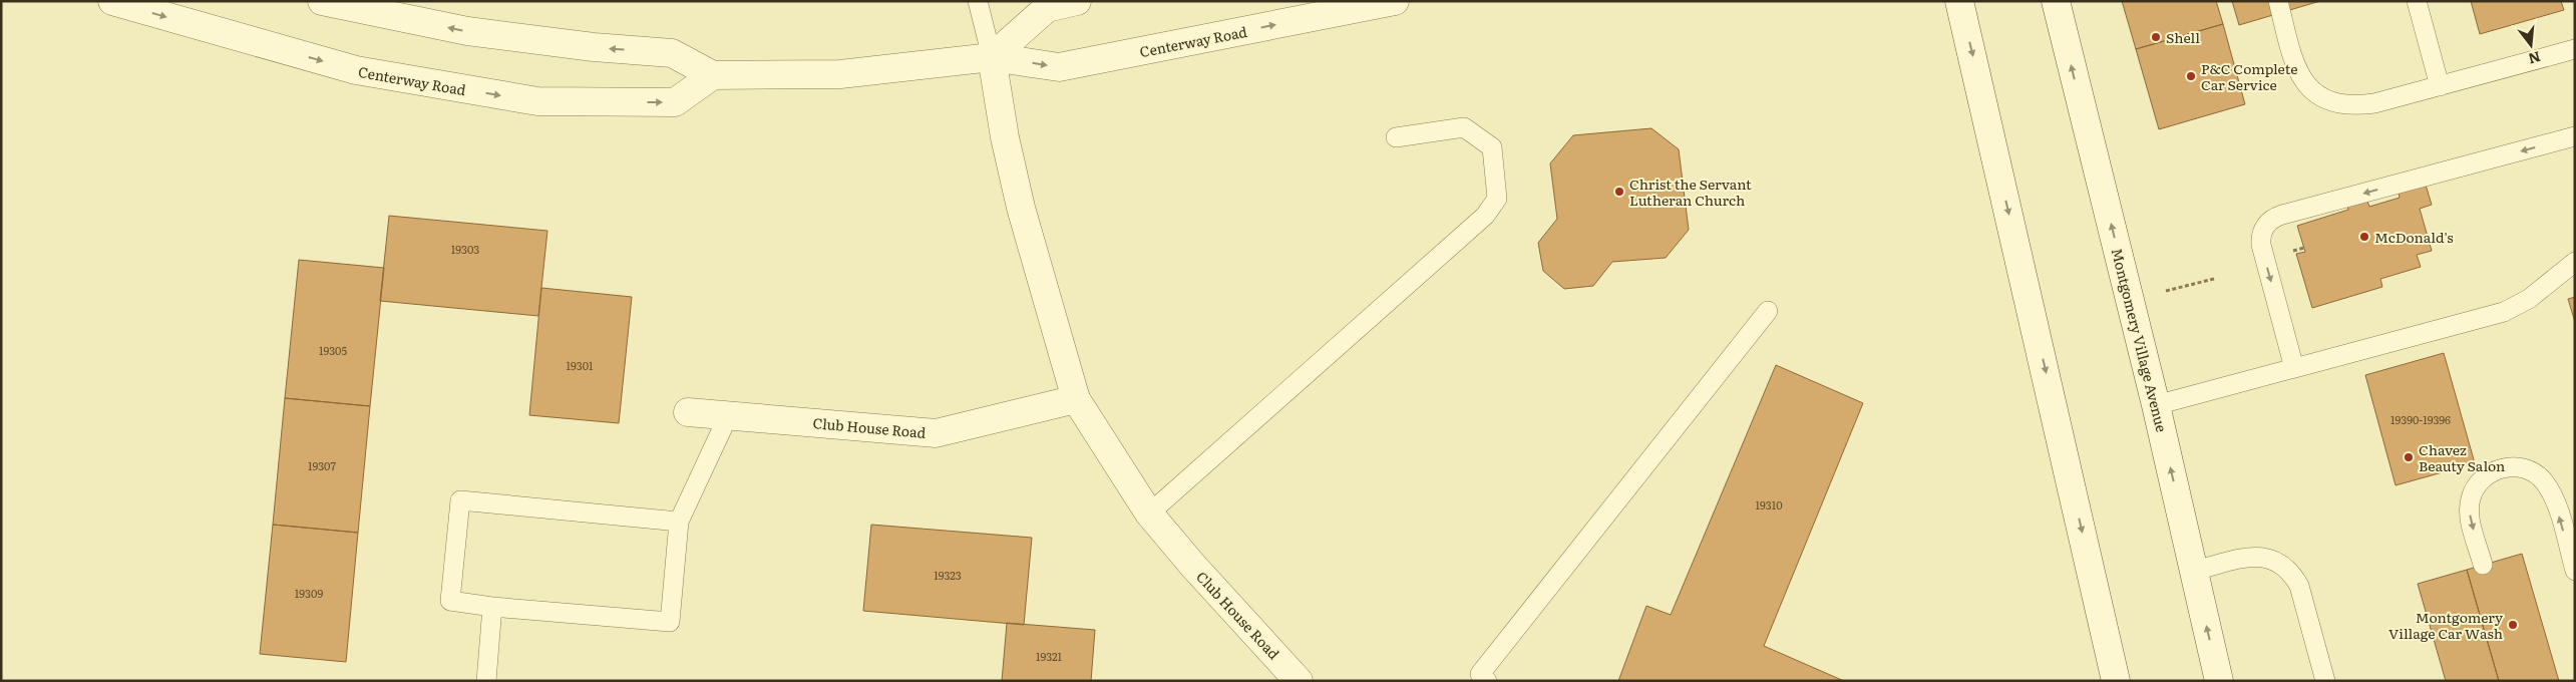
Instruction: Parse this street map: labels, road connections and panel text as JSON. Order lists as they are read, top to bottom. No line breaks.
{"streets":{"street":["Centerway Road","Montgomery Village Avenue","Club House Road"]},"crossings":[["Centerway Road","Club House Road"]],"places":["Shell","P&C Complete Car Service","Christ the Servant Lutheran Church","McDonald's","Chavez Beauty Salon","Montgomery Village Car Wash"],"house_numbers":["19303","19305","19301","19390-19396","19307","19310","19323","19309","19321"],"north":"bottom"}
